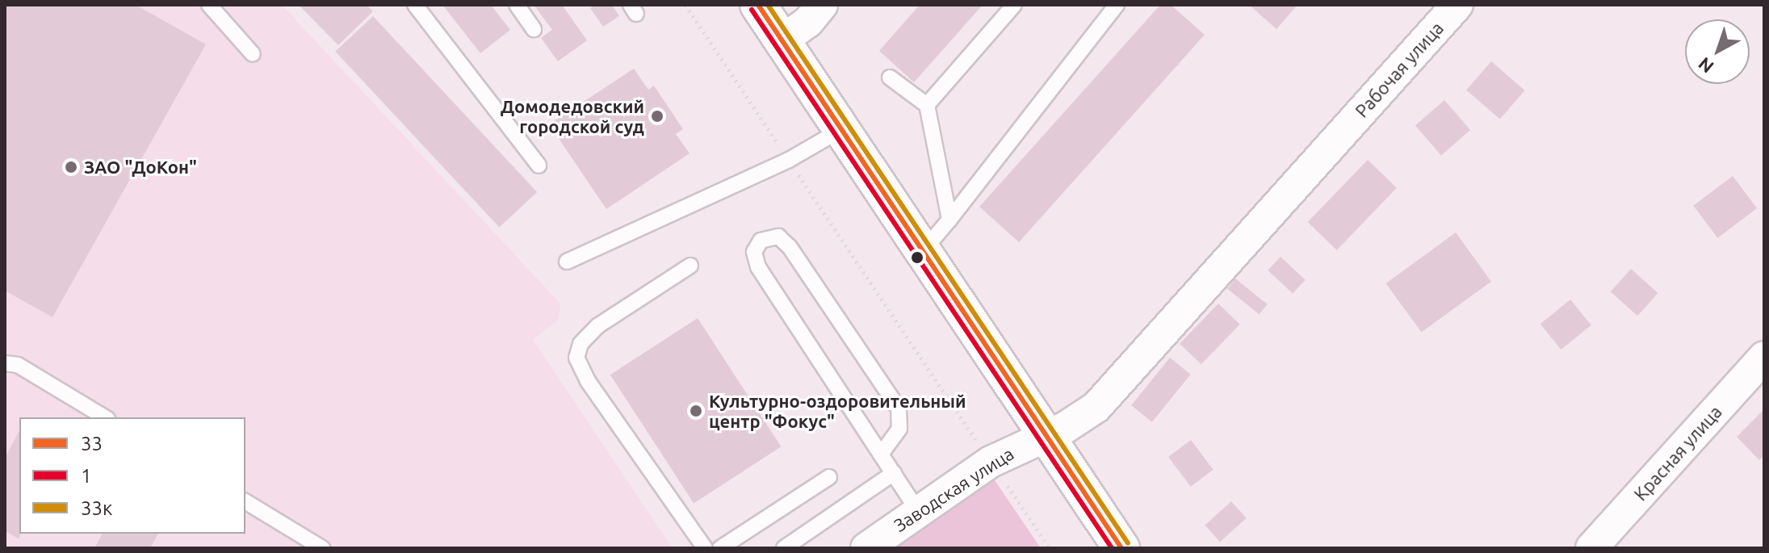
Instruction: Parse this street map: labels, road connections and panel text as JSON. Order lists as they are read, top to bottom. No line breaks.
{"streets":{"street":["Рабочая улица","Красная улица","Заводская улица"]},"crossings":[["Рабочая улица","Заводская улица"]],"places":["Домодедовский городской суд","ЗАО \"ДоКон\"","Культурно-оздоровительный центр \"Фокус\""],"lines":["transit line 33","transit line 33к","transit line 1"],"legend":["33","1","33к"],"north":"bottom left"}
